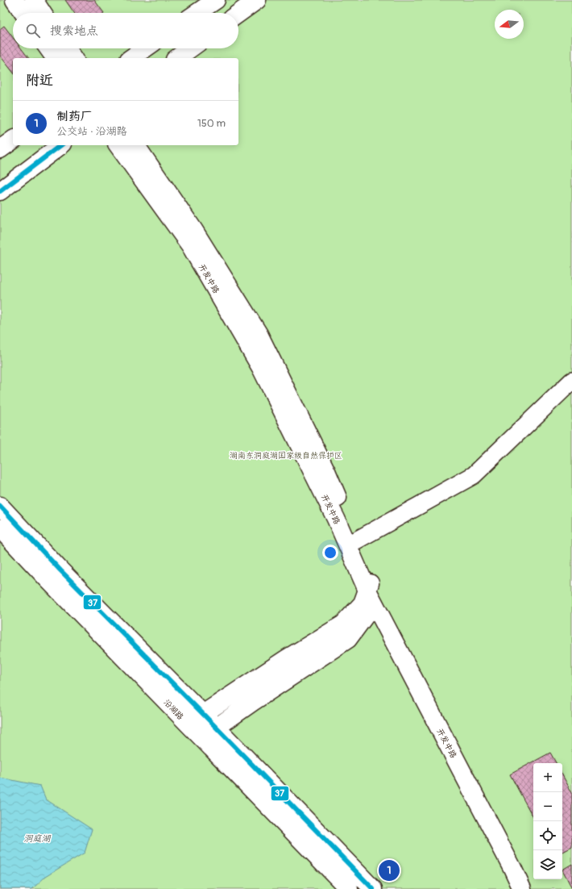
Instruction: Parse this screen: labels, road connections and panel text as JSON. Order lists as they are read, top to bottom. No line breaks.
{"streets":{"street":["开发中路","沿湖路"]},"water":["洞庭湖"],"parks":["湖南东洞庭湖国家级自然保护区"],"lines":["transit line 37"],"north":"left","page":{"search":"搜索地点","heading":"附近","list":[{"mark":"1","name":"制药厂","note":"公交站 · 沿湖路","value":"150 m"}],"map_buttons":["+","−"],"pins":"1"}}
